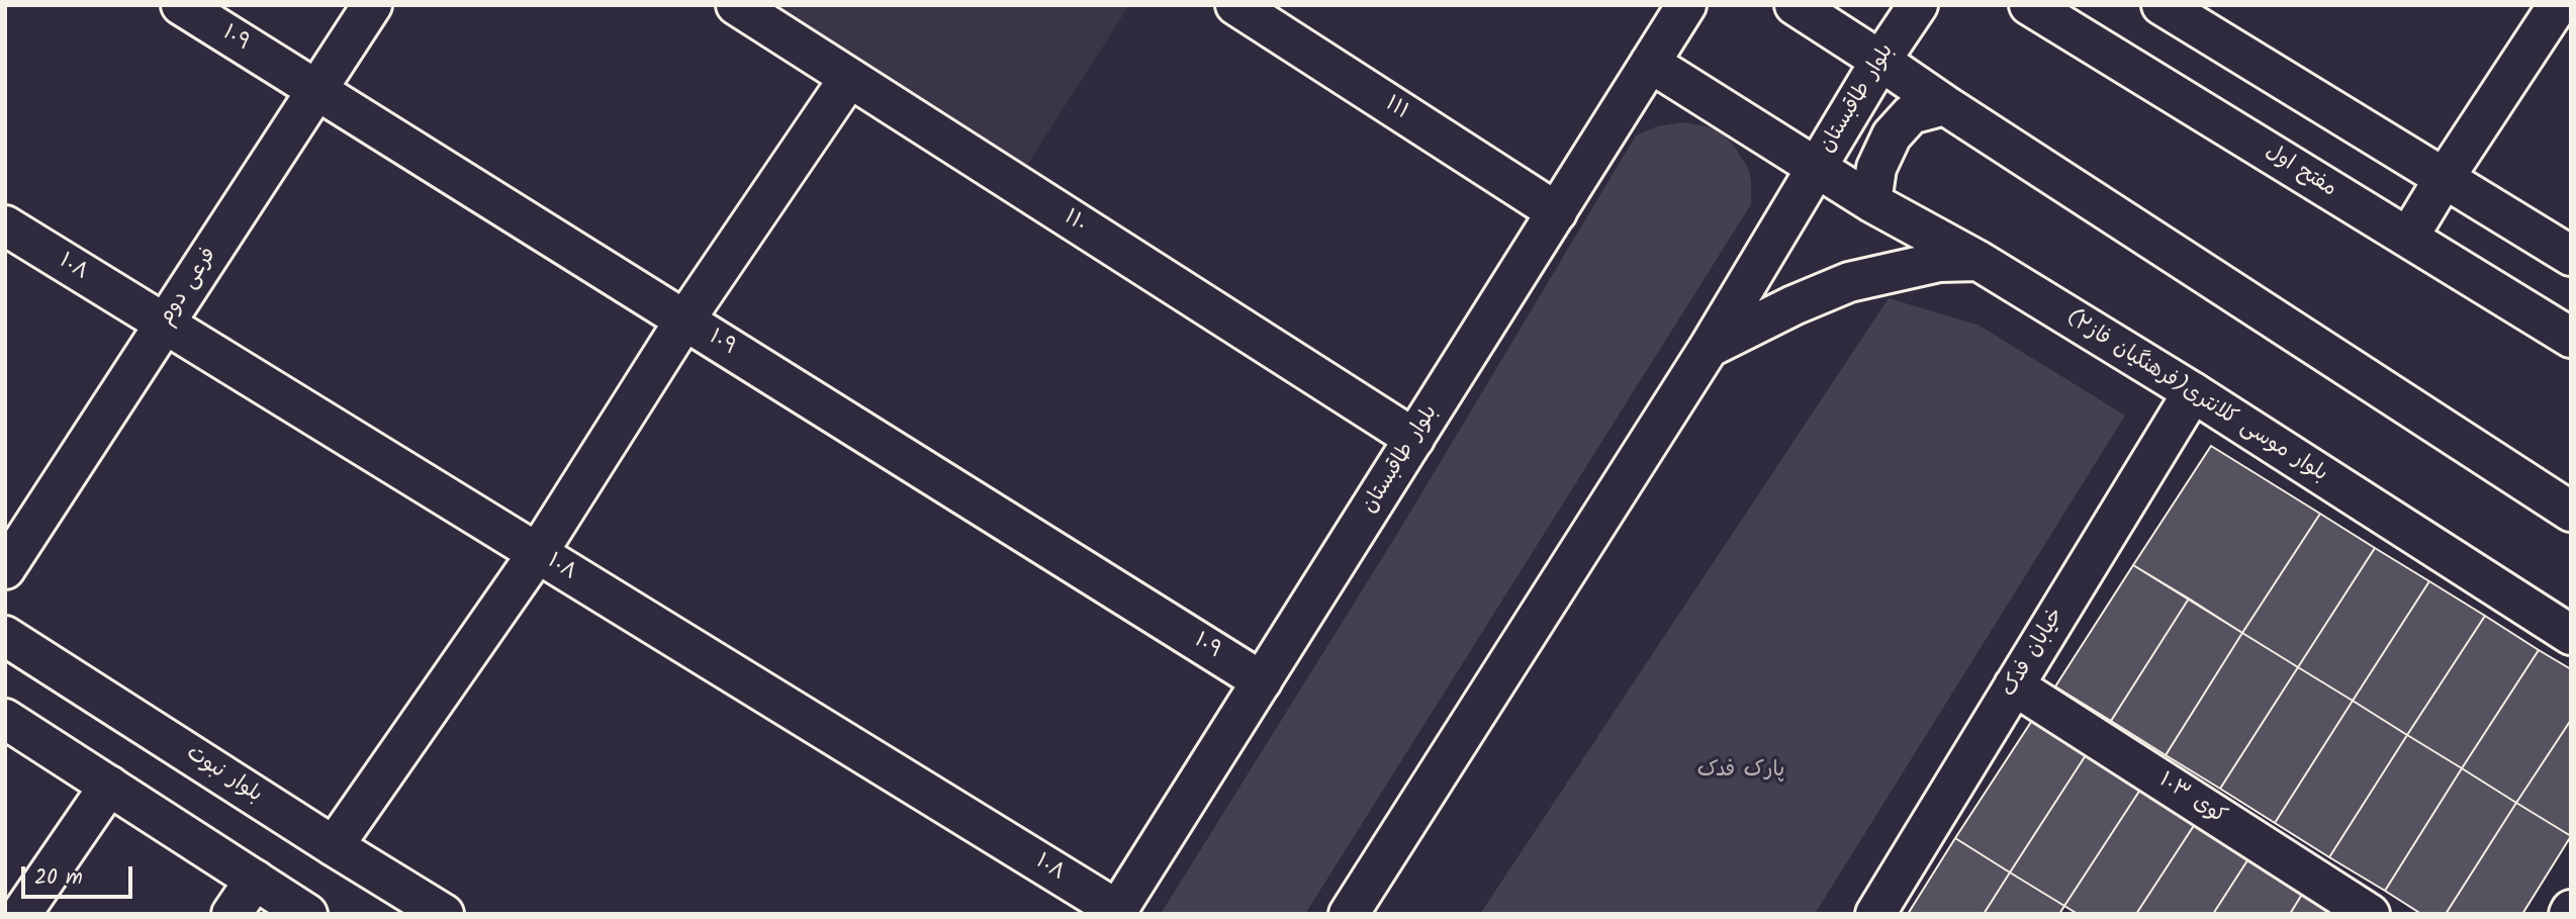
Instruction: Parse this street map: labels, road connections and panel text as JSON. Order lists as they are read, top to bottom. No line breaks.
{"streets":{"street":["۱۰۹","بلوار طاقبستان","۱۱۱","مفتح اول","۱۱۰","۱۰۸","فرعی دوم","بلوار موسی کلانتری(فرهنگیان فاز۲)","خیابان فدک","بلوار نبوت","کوی ۱۰۳"]},"crossings":[["۱۰۹","بلوار طاقبستان"],["۱۰۹","فرعی دوم"],["بلوار طاقبستان","۱۱۱"],["بلوار طاقبستان","۱۱۰"],["بلوار طاقبستان","۱۰۸"],["بلوار طاقبستان","بلوار موسی کلانتری(فرهنگیان فاز۲)"],["۱۰۸","فرعی دوم"],["بلوار موسی کلانتری(فرهنگیان فاز۲)","خیابان فدک"],["خیابان فدک","کوی ۱۰۳"]],"parks":["پارک فدک"],"scale_bar":"20 m"}
